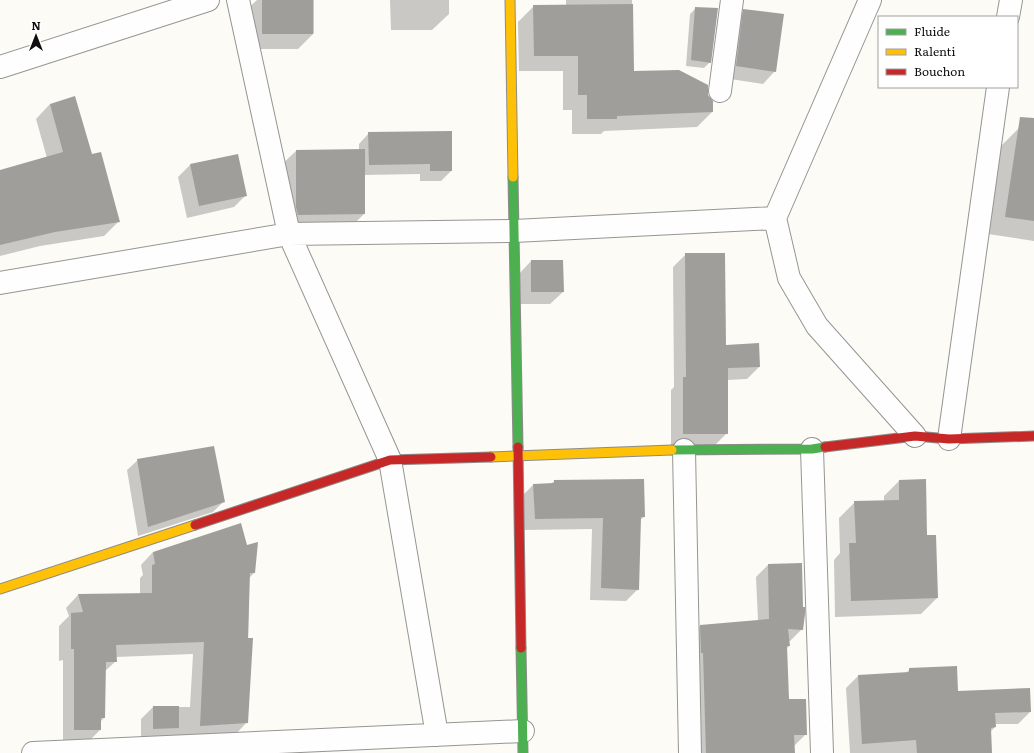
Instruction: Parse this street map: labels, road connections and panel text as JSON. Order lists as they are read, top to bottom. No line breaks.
{"legend":["Fluide","Ralenti","Bouchon"],"north":"top"}
